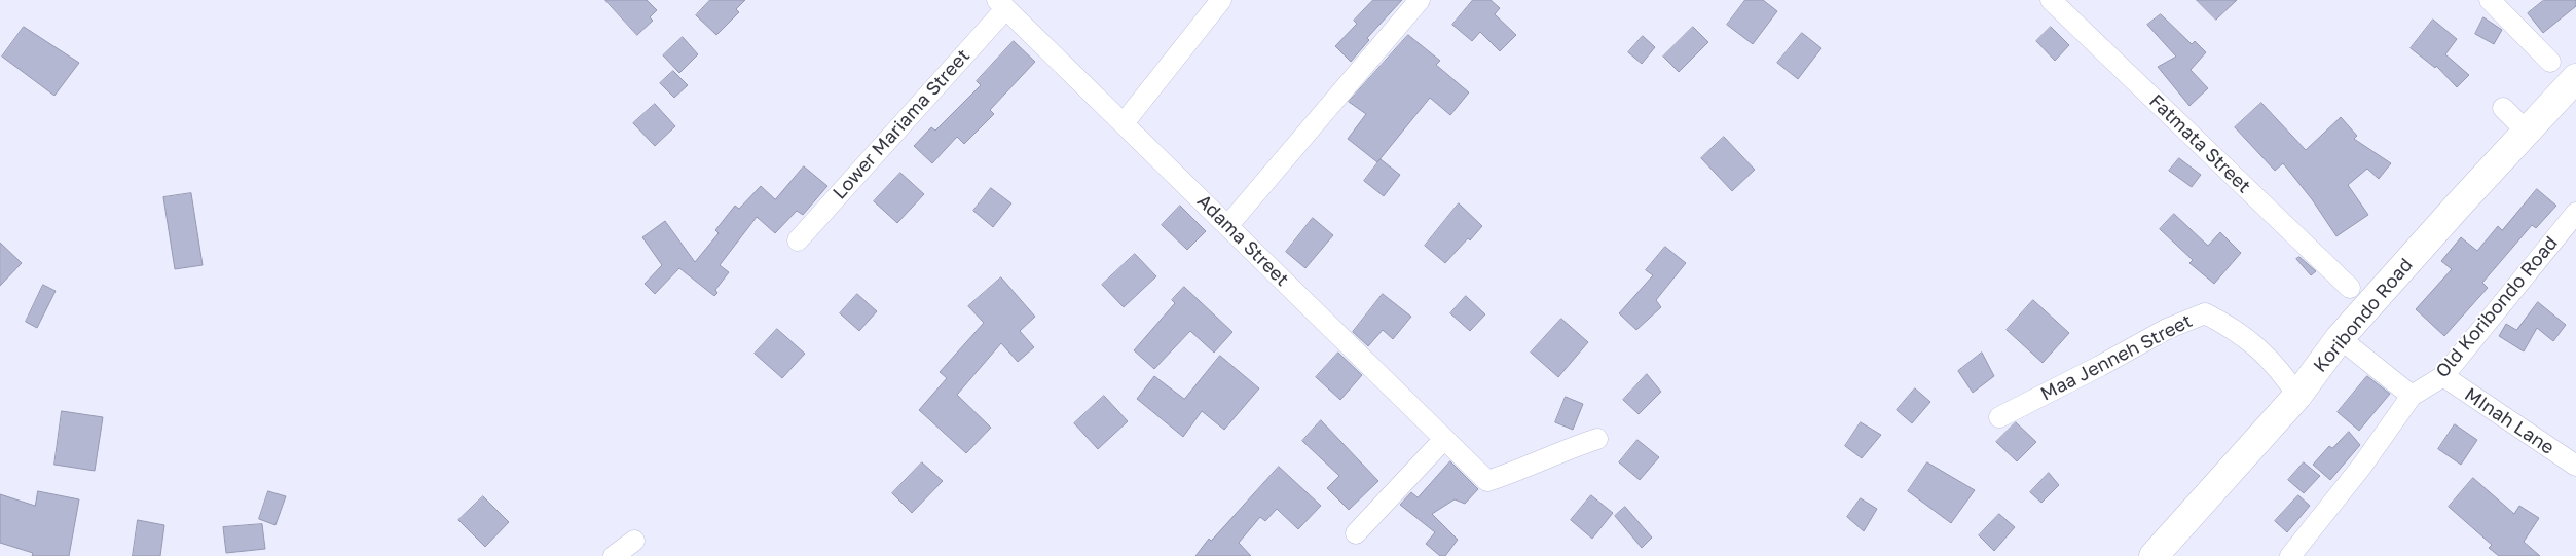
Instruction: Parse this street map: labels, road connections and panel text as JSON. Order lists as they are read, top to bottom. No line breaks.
{"streets":{"highway":["Koribondo Road"],"street":["Lower Mariama Street","Fatmata Street","Adama Street","Old Koribondo Road","Maa Jenneh Street","MInah Lane"]},"crossings":[["Lower Mariama Street","Adama Street"],["Old Koribondo Road","MInah Lane"],["Koribondo Road","Maa Jenneh Street"]]}
